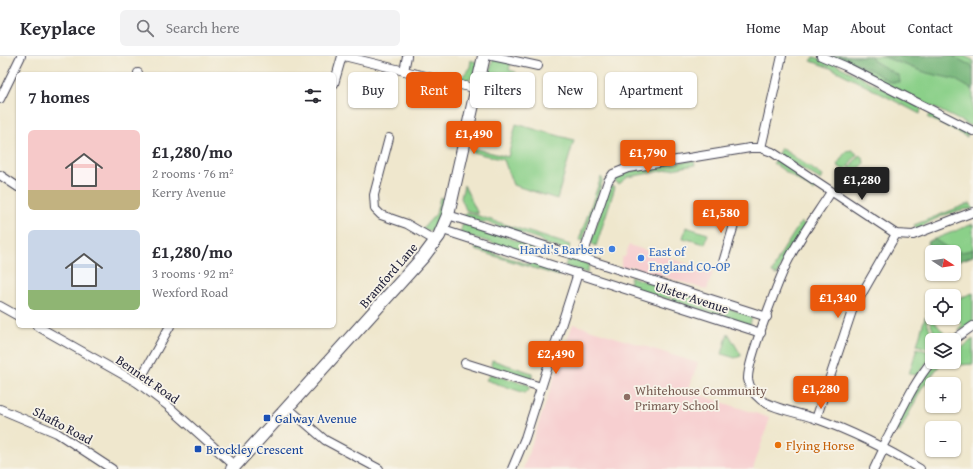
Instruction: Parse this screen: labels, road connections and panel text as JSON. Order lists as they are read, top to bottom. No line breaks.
{"streets":{"street":["Bramford Lane","Ulster Avenue","Bennett Road","Shafto Road"]},"crossings":[["Bramford Lane","Ulster Avenue"],["Bramford Lane","Bennett Road"]],"places":{"other":["Hardi's Barbers","East of England CO-OP","Whitehouse Community Primary School","Flying Horse"],"transit":["Galway Avenue","Brockley Crescent"]},"north":"right","page":{"header":"Keyplace","search":"Search here","nav":["Home","Map","About","Contact"],"chip":["Buy","Rent","Filters","New","Apartment"],"heading":"7 homes","list":[{"name":"£1,280/mo","note":"2 rooms · 76 m² · Kerry Avenue"},{"name":"£1,280/mo","note":"3 rooms · 92 m² · Wexford Road"}],"price":["£1,490","£1,790","£1,280","£1,580","£1,340","£2,490","£1,280"],"map_buttons":["+","−"]}}
